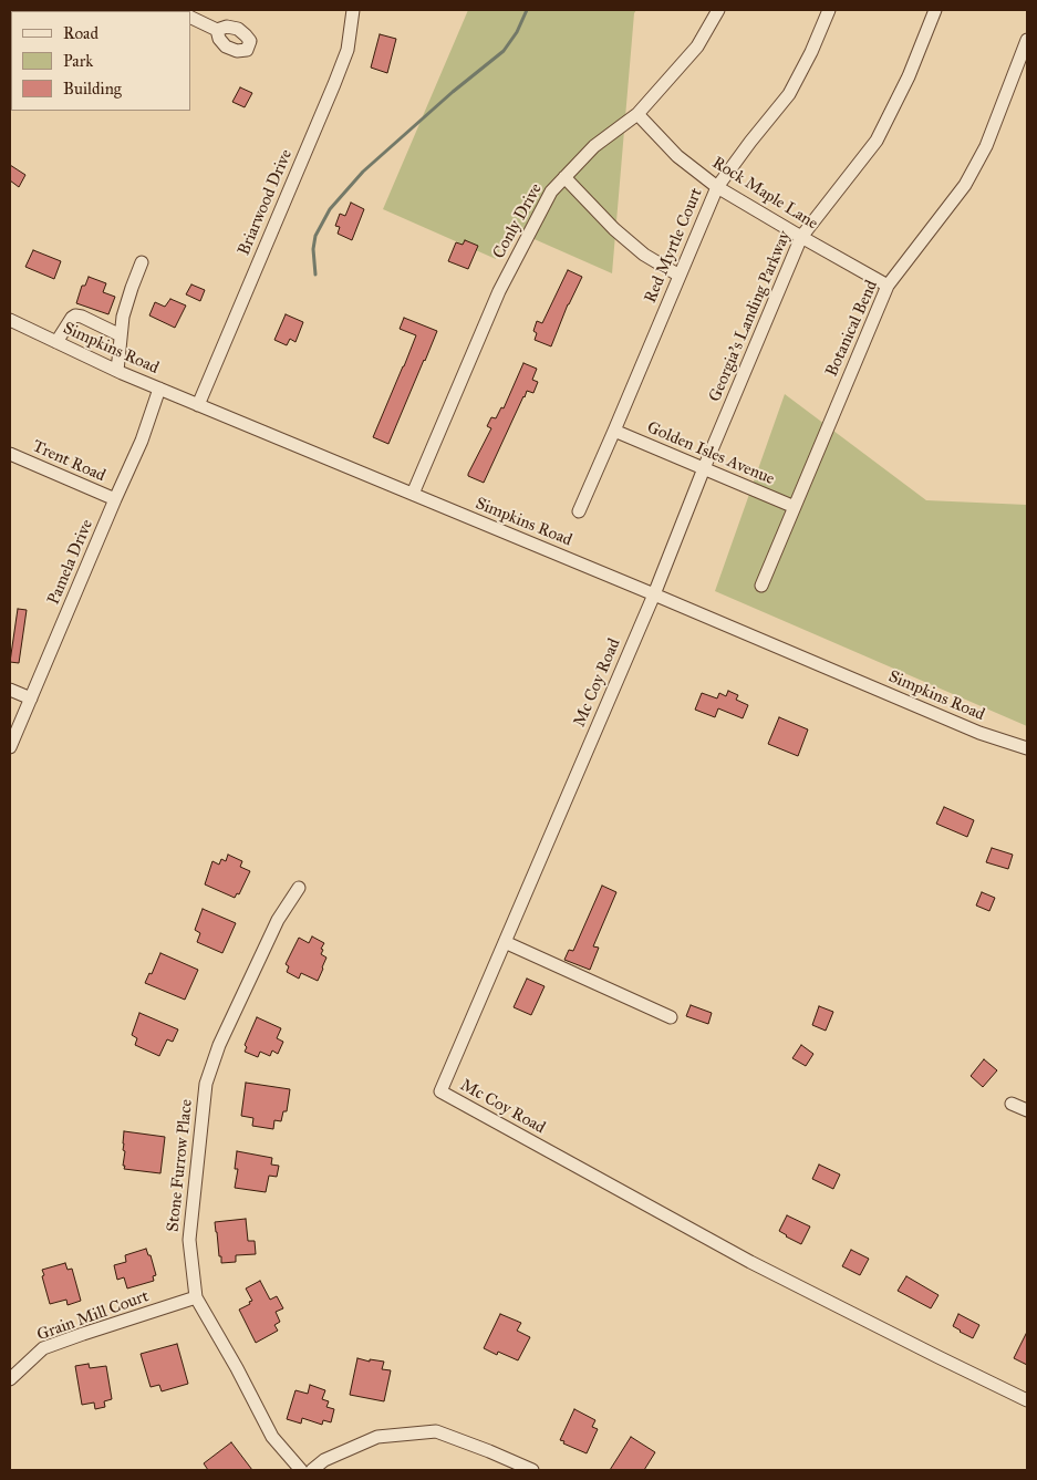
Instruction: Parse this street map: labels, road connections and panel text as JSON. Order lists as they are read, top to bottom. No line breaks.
{"streets":{"street":["Rock Maple Lane","Briarwood Drive","Conly Drive","Red Myrtle Court","Georgia's Landing Parkway","Botanical Bend","Simpkins Road","Golden Isles Avenue","Trent Road","Pamela Drive","Mc Coy Road","Stone Furrow Place","Grain Mill Court"]},"crossings":[["Rock Maple Lane","Conly Drive"],["Rock Maple Lane","Red Myrtle Court"],["Rock Maple Lane","Georgia's Landing Parkway"],["Rock Maple Lane","Botanical Bend"],["Briarwood Drive","Simpkins Road"],["Conly Drive","Simpkins Road"],["Red Myrtle Court","Golden Isles Avenue"],["Georgia's Landing Parkway","Simpkins Road"],["Georgia's Landing Parkway","Golden Isles Avenue"],["Georgia's Landing Parkway","Mc Coy Road"],["Botanical Bend","Golden Isles Avenue"],["Simpkins Road","Pamela Drive"],["Simpkins Road","Mc Coy Road"],["Trent Road","Pamela Drive"],["Stone Furrow Place","Grain Mill Court"]],"legend":["Road","Park","Building"]}
